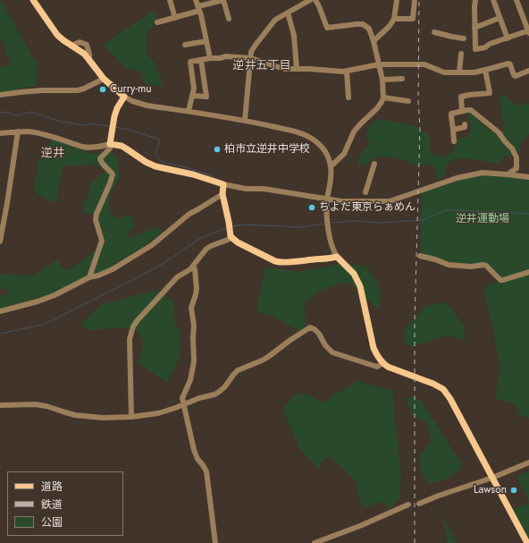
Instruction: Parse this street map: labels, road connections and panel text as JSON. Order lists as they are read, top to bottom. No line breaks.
{"districts":["逆井五丁目","逆井"],"parks":["逆井運動場"],"places":["Curry-mu","柏市立逆井中学校","ちよだ東京らぁめん","Lawson"],"legend":["道路","鉄道","公園"]}
